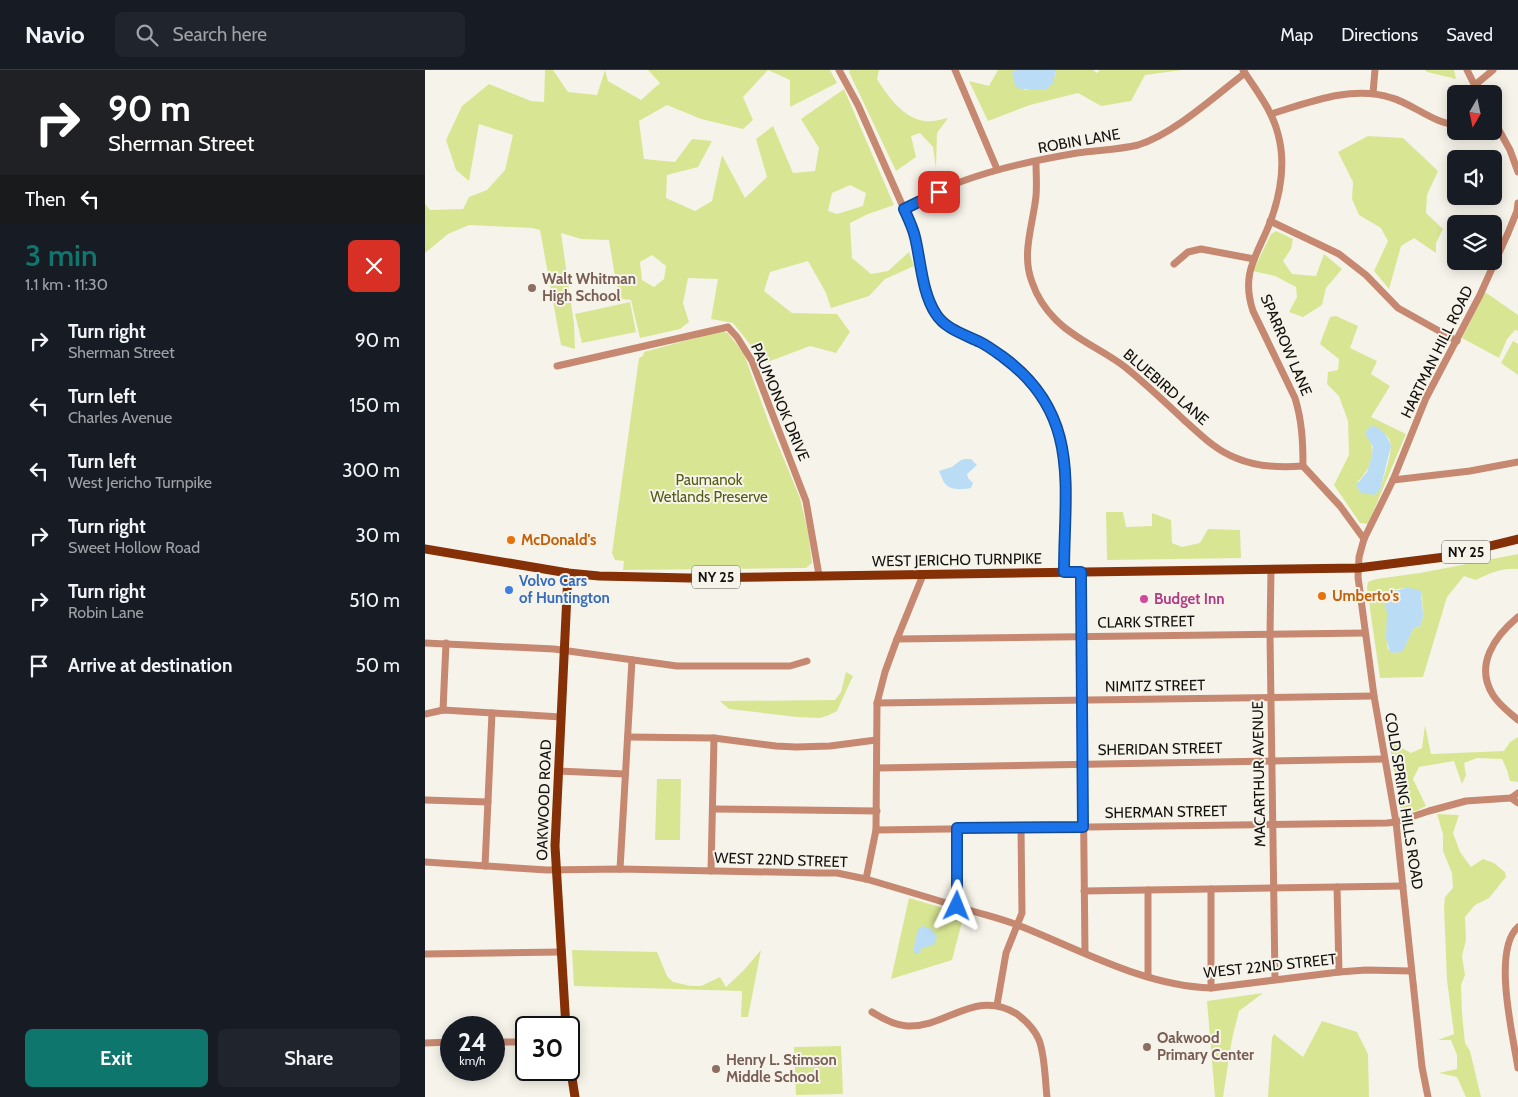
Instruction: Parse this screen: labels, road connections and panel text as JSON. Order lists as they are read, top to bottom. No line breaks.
{"streets":{"main road":["NY 25","WEST JERICHO TURNPIKE","OAKWOOD ROAD"],"street":["ROBIN LANE","SPARROW LANE","HARTMAN HILL ROAD","BLUEBIRD LANE","PAUMONOK DRIVE","CLARK STREET","NIMITZ STREET","SHERIDAN STREET","MACARTHUR AVENUE","COLD SPRING HILLS ROAD","SHERMAN STREET","WEST 22ND STREET"]},"crossings":[["ROBIN LANE","SPARROW LANE"],["ROBIN LANE","BLUEBIRD LANE"],["SPARROW LANE","BLUEBIRD LANE"],["HARTMAN HILL ROAD","WEST JERICHO TURNPIKE"],["HARTMAN HILL ROAD","COLD SPRING HILLS ROAD"],["PAUMONOK DRIVE","WEST JERICHO TURNPIKE"],["WEST JERICHO TURNPIKE","MACARTHUR AVENUE"],["WEST JERICHO TURNPIKE","OAKWOOD ROAD"],["WEST JERICHO TURNPIKE","COLD SPRING HILLS ROAD"],["CLARK STREET","MACARTHUR AVENUE"],["CLARK STREET","COLD SPRING HILLS ROAD"],["NIMITZ STREET","MACARTHUR AVENUE"],["NIMITZ STREET","COLD SPRING HILLS ROAD"],["SHERIDAN STREET","MACARTHUR AVENUE"],["SHERIDAN STREET","COLD SPRING HILLS ROAD"],["MACARTHUR AVENUE","SHERMAN STREET"],["MACARTHUR AVENUE","WEST 22ND STREET"],["OAKWOOD ROAD","WEST 22ND STREET"],["COLD SPRING HILLS ROAD","SHERMAN STREET"],["COLD SPRING HILLS ROAD","WEST 22ND STREET"]],"parks":["Paumanok Wetlands Preserve"],"places":["Walt Whitman High School","McDonald's","Volvo Cars of Huntington","Umberto's","Budget Inn","Oakwood Primary Center","Henry L. Stimson Middle School"],"north":"bottom","page":{"header":"Navio","search":"Search here","nav":["Map","Directions","Saved"],"turn":["90 m","Sherman Street"],"then":"Then","heading":["3 min","1.1 km · 11:30"],"list":[{"name":"Turn right","note":"Sherman Street","value":"90 m"},{"name":"Turn left","note":"Charles Avenue","value":"150 m"},{"name":"Turn left","note":"West Jericho Turnpike","value":"300 m"},{"name":"Turn right","note":"Sweet Hollow Road","value":"30 m"},{"name":"Turn right","note":"Robin Lane","value":"510 m"},{"name":"Arrive at destination","value":"50 m"}],"speed":"24 km/h","limit":"30","buttons":["Exit","Share"]}}
